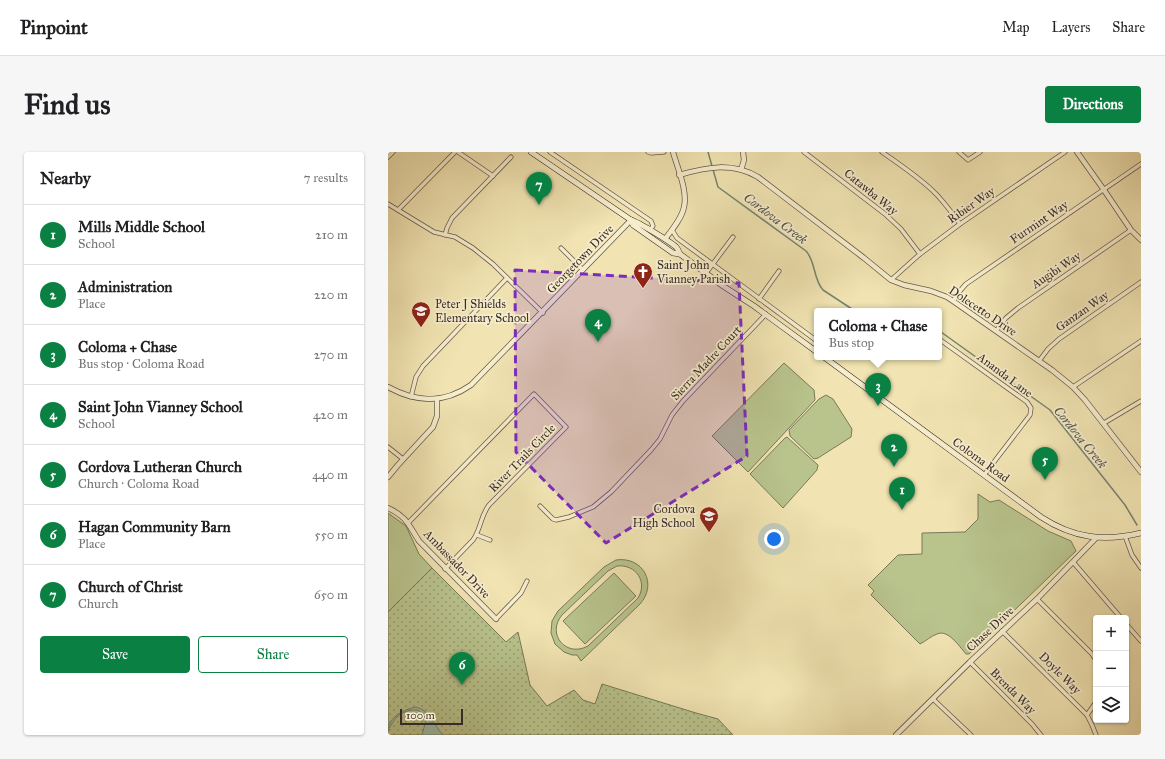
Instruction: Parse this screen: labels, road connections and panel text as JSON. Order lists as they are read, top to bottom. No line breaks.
{"streets":{"main road":["Coloma Road"],"street":["Catawba Way","Ribier Way","Furmint Way","Georgetown Drive","Augibi Way","Dolecetto Drive","Ganzan Way","Sierra Madre Court","Ananda Lane","River Trails Circle","Ambassador Drive","Chase Drive","Doyle Way","Brenda Way"]},"crossings":[["Catawba Way","Ribier Way"],["Ribier Way","Dolecetto Drive"],["Furmint Way","Dolecetto Drive"],["Augibi Way","Dolecetto Drive"],["Dolecetto Drive","Ganzan Way"],["Ananda Lane","Coloma Road"],["River Trails Circle","Ambassador Drive"],["Coloma Road","Chase Drive"],["Chase Drive","Doyle Way"],["Chase Drive","Brenda Way"]],"water":["Cordova Creek"],"places":{"church":["Saint John Vianney Parish"],"school or university":["Peter J Shields Elementary School","Cordova High School"]},"scale_bar":"100 m","page":{"header":"Pinpoint","nav":["Map","Layers","Share"],"buttons":["Directions",["Save","Share"]],"title":"Find us","heading":["Nearby","7 results"],"pins":["7","4","3","2","5","1","6"],"list":[{"mark":"1","name":"Mills Middle School","note":"School","value":"210 m"},{"mark":"2","name":"Administration","note":"Place","value":"220 m"},{"mark":"3","name":"Coloma + Chase","note":"Bus stop · Coloma Road","value":"270 m"},{"mark":"4","name":"Saint John Vianney School","note":"School","value":"420 m"},{"mark":"5","name":"Cordova Lutheran Church","note":"Church · Coloma Road","value":"440 m"},{"mark":"6","name":"Hagan Community Barn","note":"Place","value":"550 m"},{"mark":"7","name":"Church of Christ","note":"Church","value":"650 m"}],"popup":["Coloma + Chase","Bus stop"],"map_buttons":["+","−"],"scale":"100 m"}}
